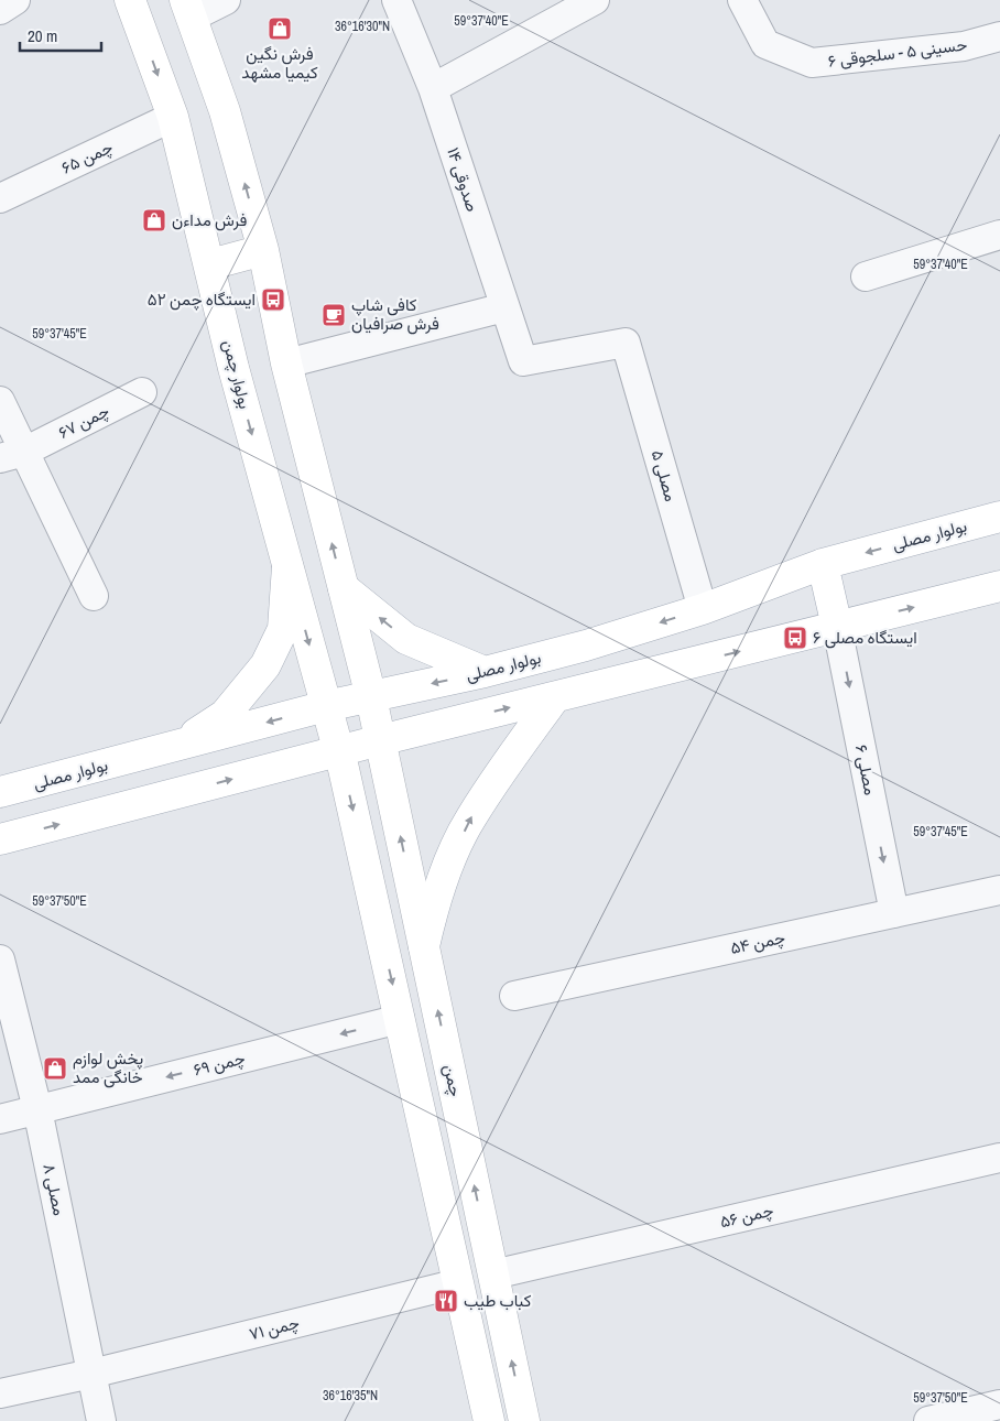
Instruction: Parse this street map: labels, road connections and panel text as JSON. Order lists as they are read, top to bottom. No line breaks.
{"streets":{"main road":["بولوار چمن","بولوار مصلی","چمن"],"street":["حسینی ۵ - سلجوقی ۶","چمن ۶۵","صدوقی ۱۴","چمن ۶۷","مصلی ۵","مصلی ۶","چمن ۵۴","چمن ۶۹","مصلی ۸","چمن ۵۶","چمن ۷۱"]},"crossings":[["چمن ۶۵","بولوار چمن"],["صدوقی ۱۴","مصلی ۵"],["بولوار چمن","بولوار مصلی"],["مصلی ۵","بولوار مصلی"],["بولوار مصلی","چمن"],["مصلی ۶","چمن ۵۴"],["چمن ۶۹","مصلی ۸"],["چمن","چمن ۵۶"],["مصلی ۸","چمن ۷۱"]],"one_way":["مصلی ۶","چمن ۶۹"],"places":{"shop":["فرش نگین کیمیا مشهد","فرش مداءن","پخش لوازم خانگی ممد"],"bus stop":["ایستگاه چمن ۵۲","ایستگاه مصلی ۶"],"cafe":["کافی شاپ فرش صرافیان"],"restaurant":["کباب طیب"]},"scale_bar":"20 m","coordinates":["59°37'40\"E","36°16'30\"N","59°37'45\"E","59°37'50\"E","36°16'35\"N"]}
